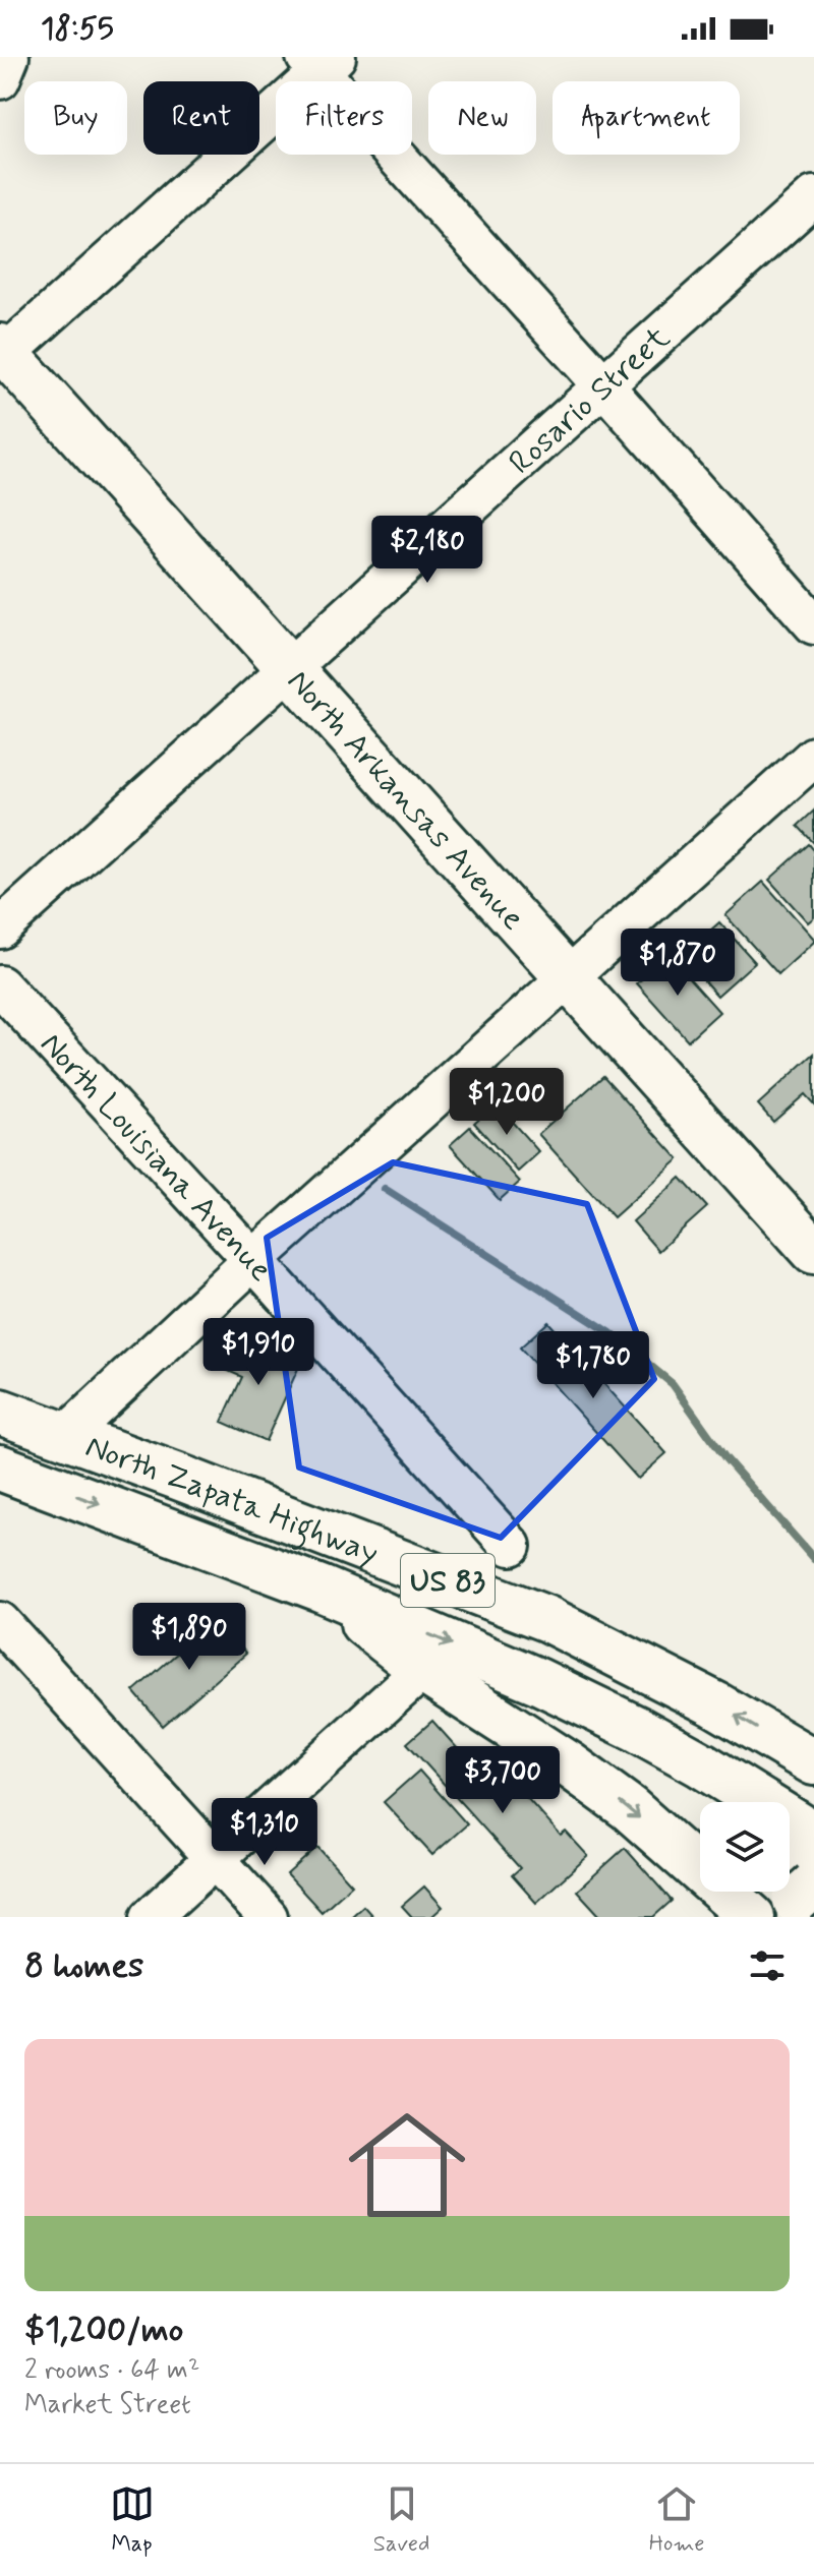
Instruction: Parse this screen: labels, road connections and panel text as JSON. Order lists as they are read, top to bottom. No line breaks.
{"streets":{"main road":["North Arkansas Avenue","North Zapata Highway","US 83"],"street":["Rosario Street","North Louisiana Avenue"]},"crossings":[["Rosario Street","North Arkansas Avenue"]],"page":{"status":"18:55","chip":["Buy","Rent","Filters","New","Apartment"],"price":["$2,180","$1,870","$1,200","$1,910","$1,780","$1,890","$3,700","$1,310"],"heading":"8 homes","list":[{"name":"$1,200/mo","note":"2 rooms · 64 m² · Market Street"}],"tabs":["Map","Saved","Home"]}}
